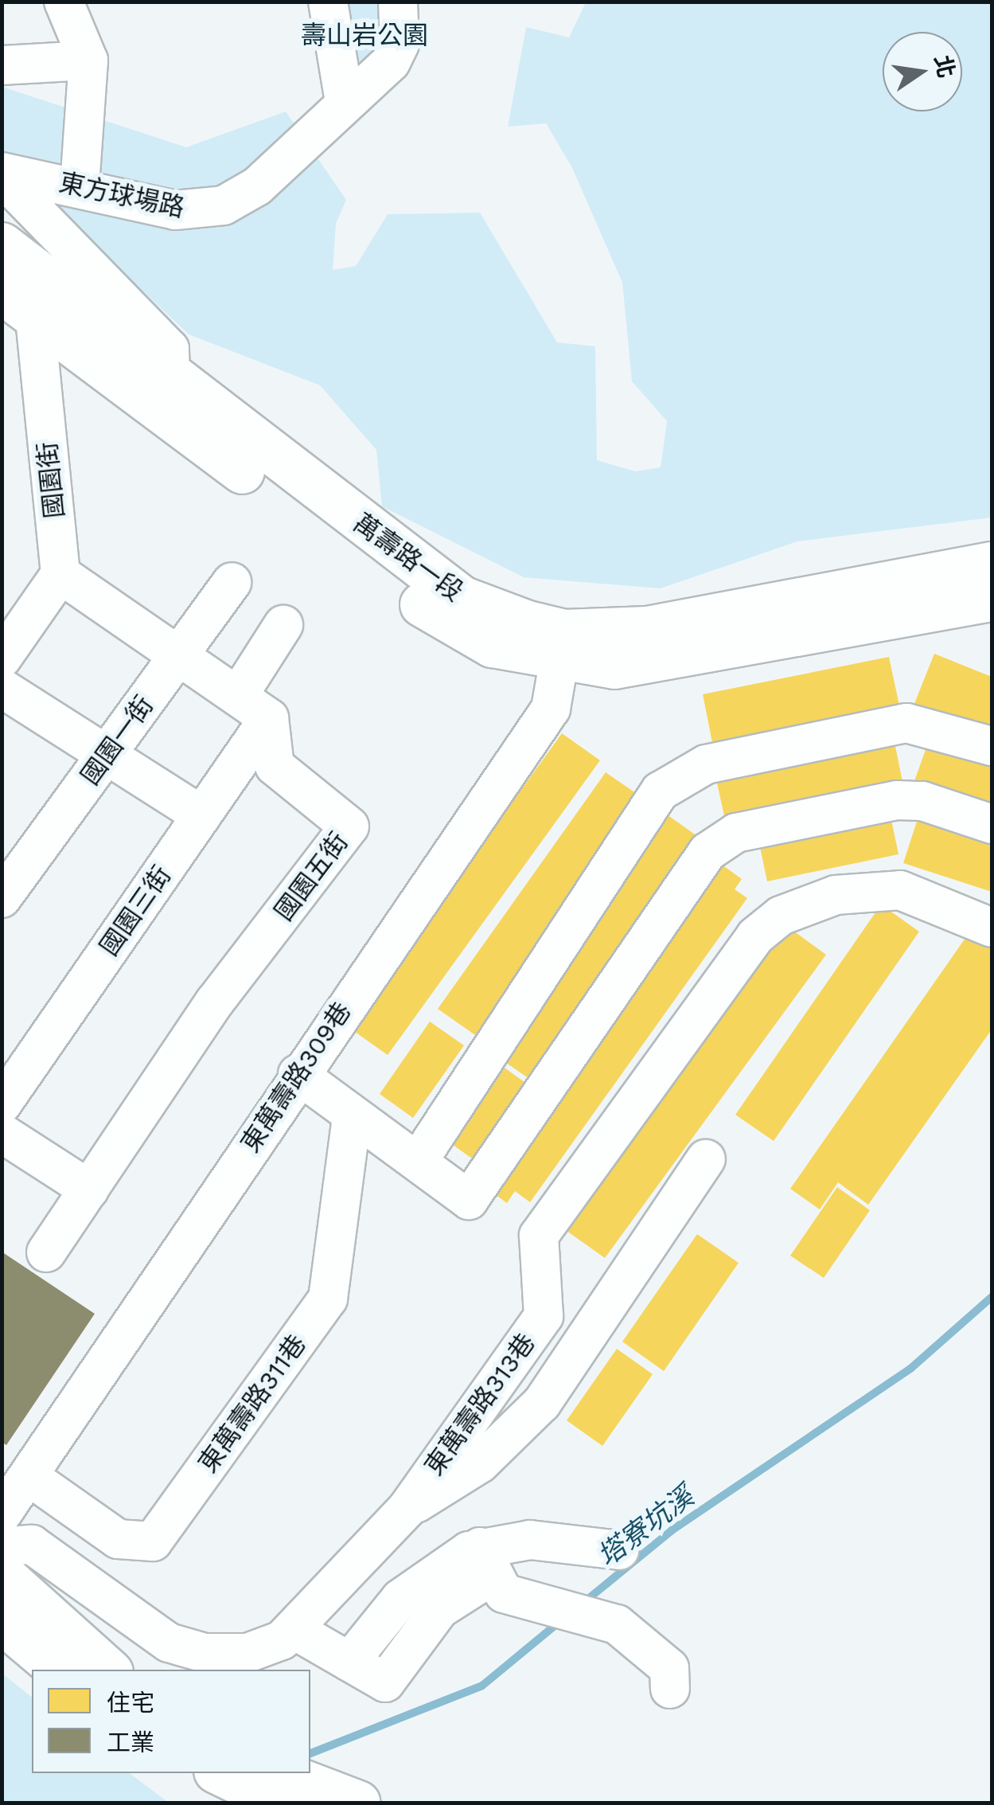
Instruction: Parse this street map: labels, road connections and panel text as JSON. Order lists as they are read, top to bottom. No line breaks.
{"streets":{"main road":["萬壽路一段"],"street":["東方球場路","國園街","國園一街","國園五街","國園三街","東萬壽路309巷","東萬壽路311巷","東萬壽路313巷"]},"crossings":[["東方球場路","萬壽路一段"],["國園街","萬壽路一段"],["萬壽路一段","東萬壽路309巷"],["國園五街","國園三街"],["東萬壽路309巷","東萬壽路311巷"]],"water":["塔寮坑溪"],"parks":["壽山岩公園"],"legend":["住宅","工業"],"north":"right"}
